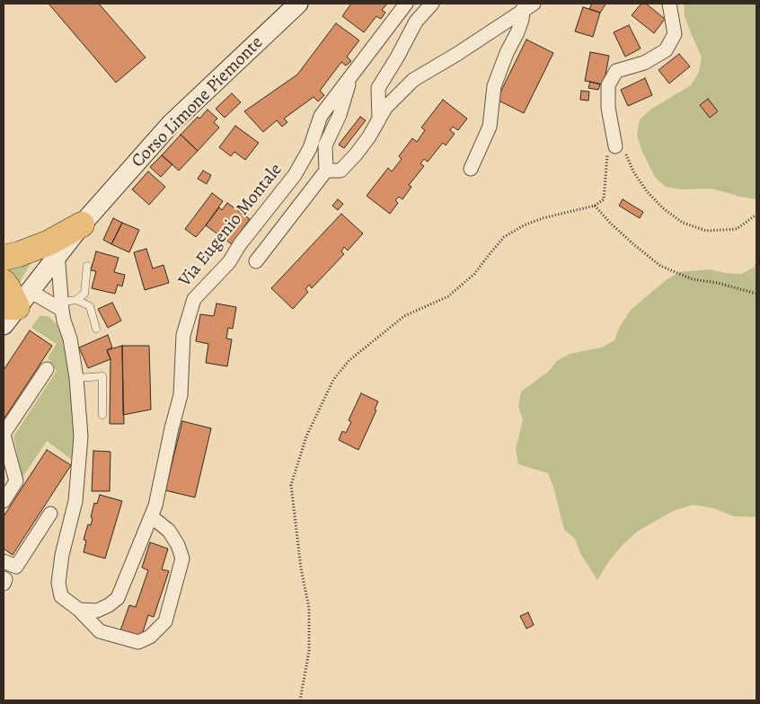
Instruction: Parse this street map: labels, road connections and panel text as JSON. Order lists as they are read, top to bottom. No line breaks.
{"streets":{"main road":["Corso Limone Piemonte"],"street":["Via Eugenio Montale"]}}
